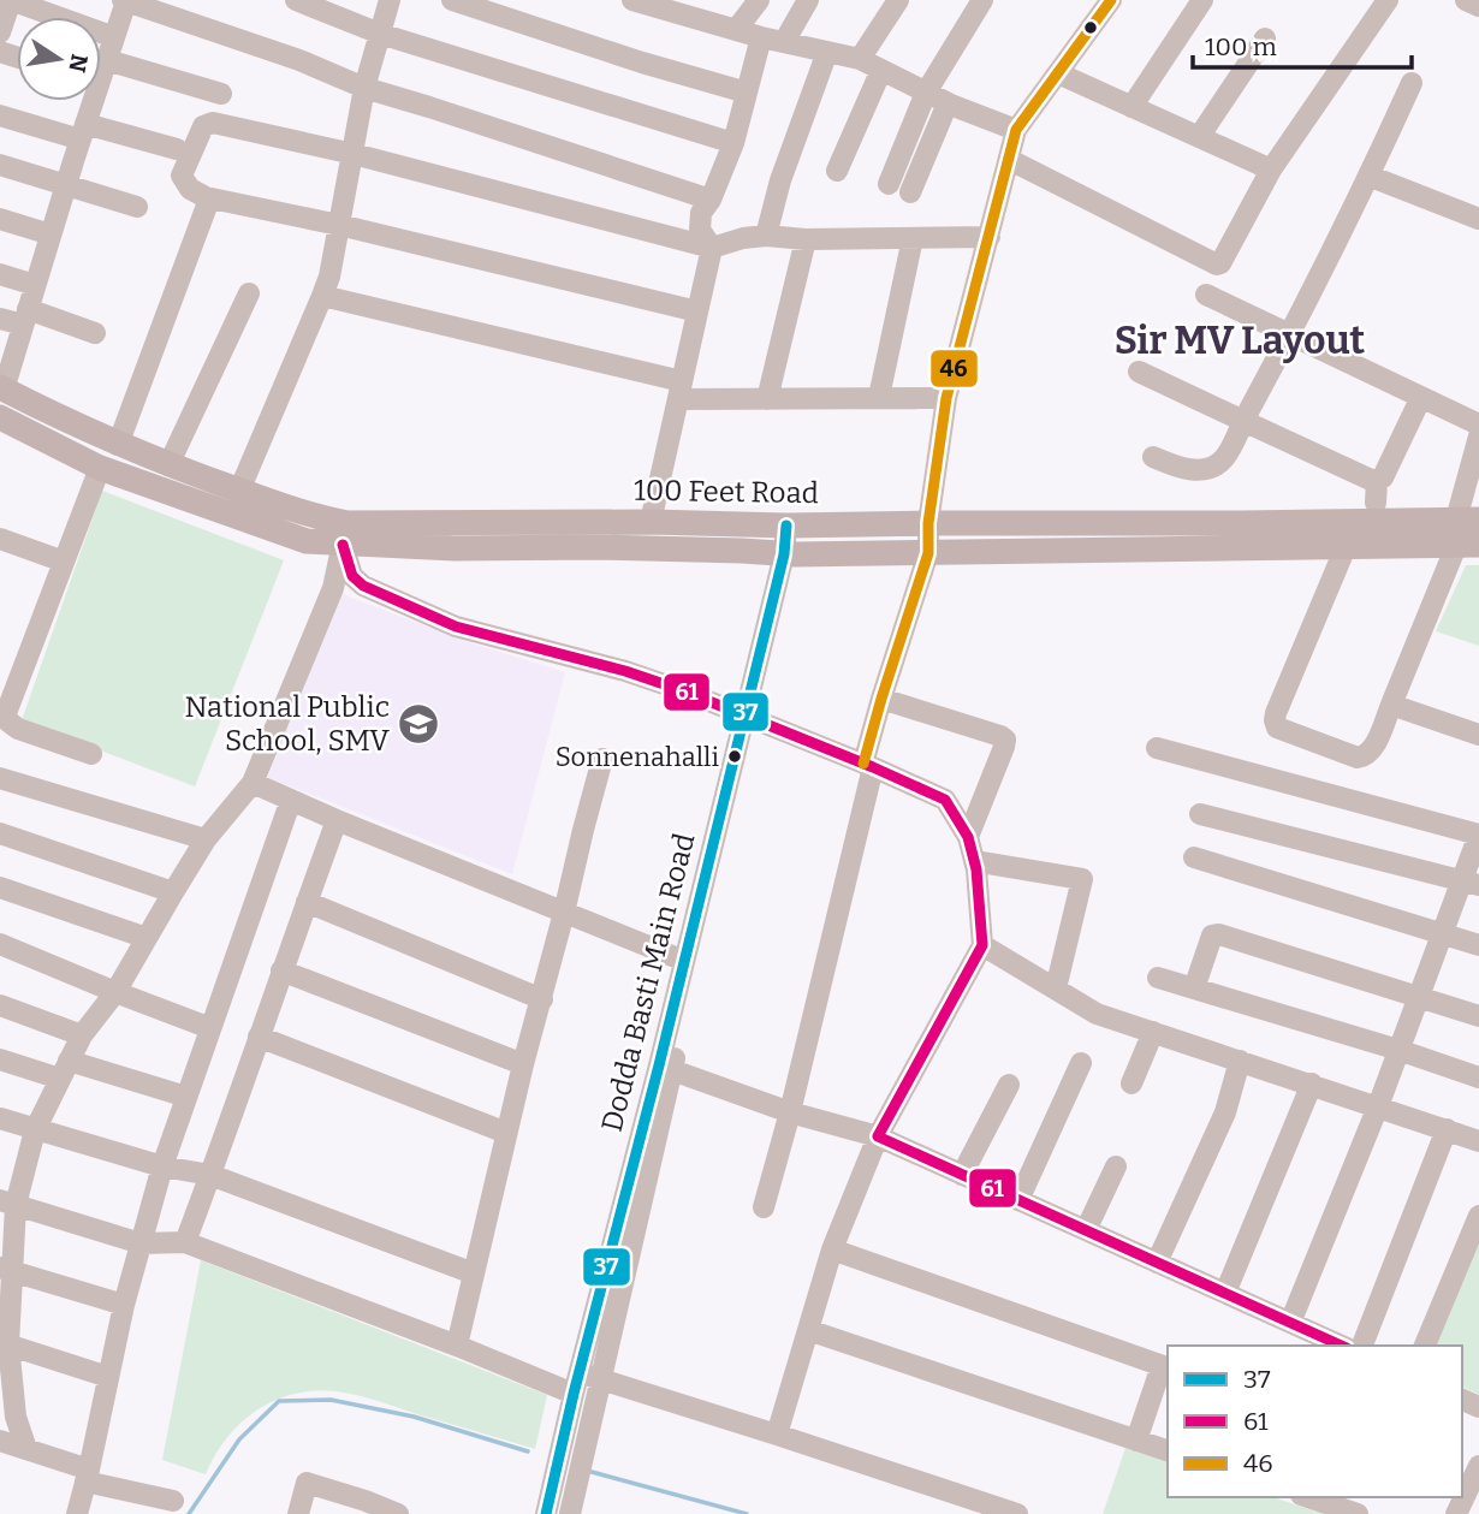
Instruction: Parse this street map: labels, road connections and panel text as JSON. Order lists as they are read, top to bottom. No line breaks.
{"streets":{"main road":["100 Feet Road"],"street":["Dodda Basti Main Road"]},"crossings":[["100 Feet Road","Dodda Basti Main Road"]],"districts":["Sir MV Layout"],"places":{"school or university":["National Public School, SMV"],"other":["Sonnenahalli"]},"lines":["transit line 46","transit line 37","transit line 61"],"legend":["37","61","46"],"scale_bar":"100 m","north":"right"}
